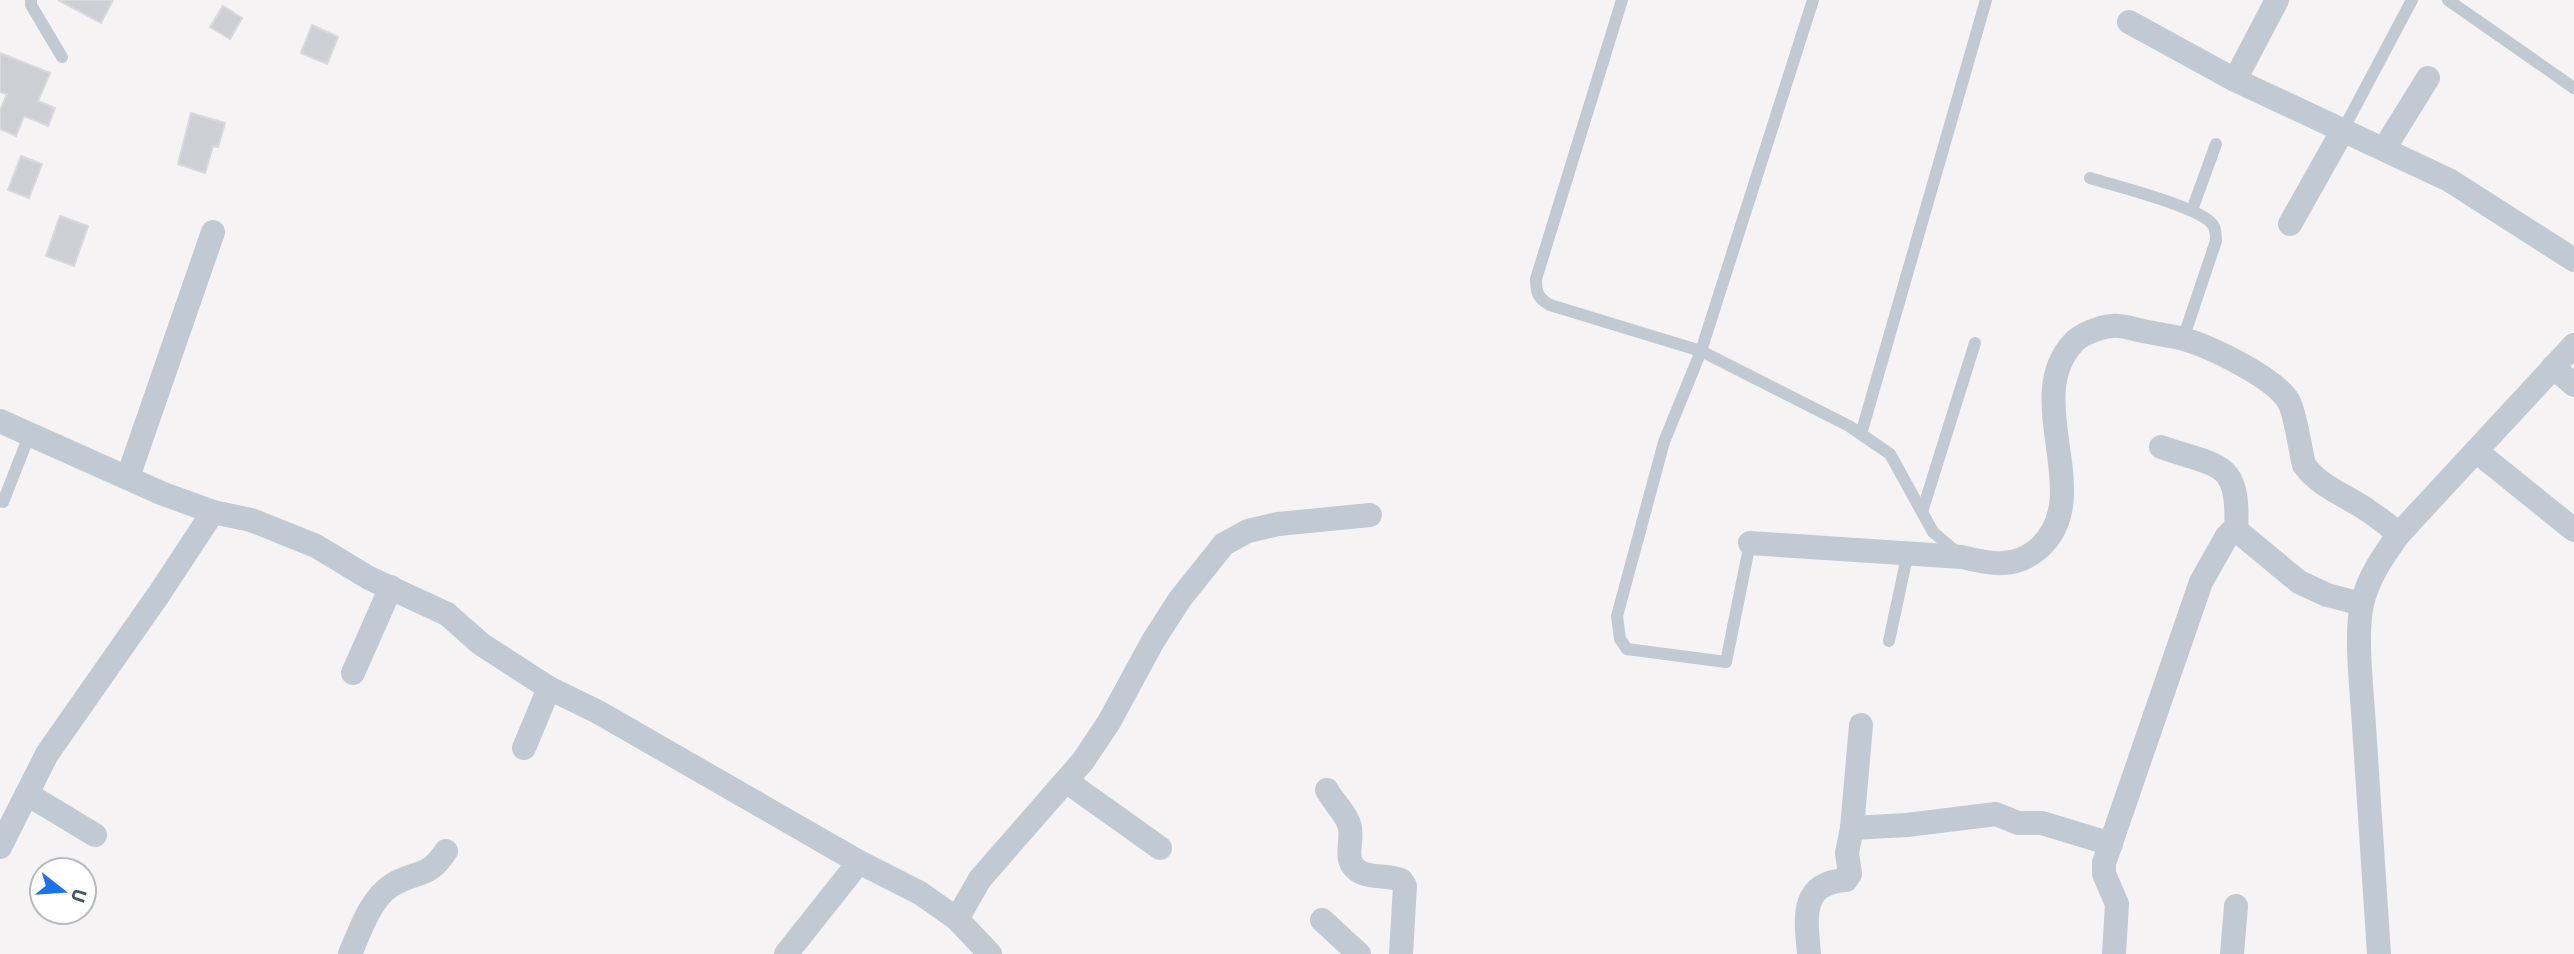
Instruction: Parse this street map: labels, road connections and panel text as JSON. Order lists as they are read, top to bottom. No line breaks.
{"north":"right"}
